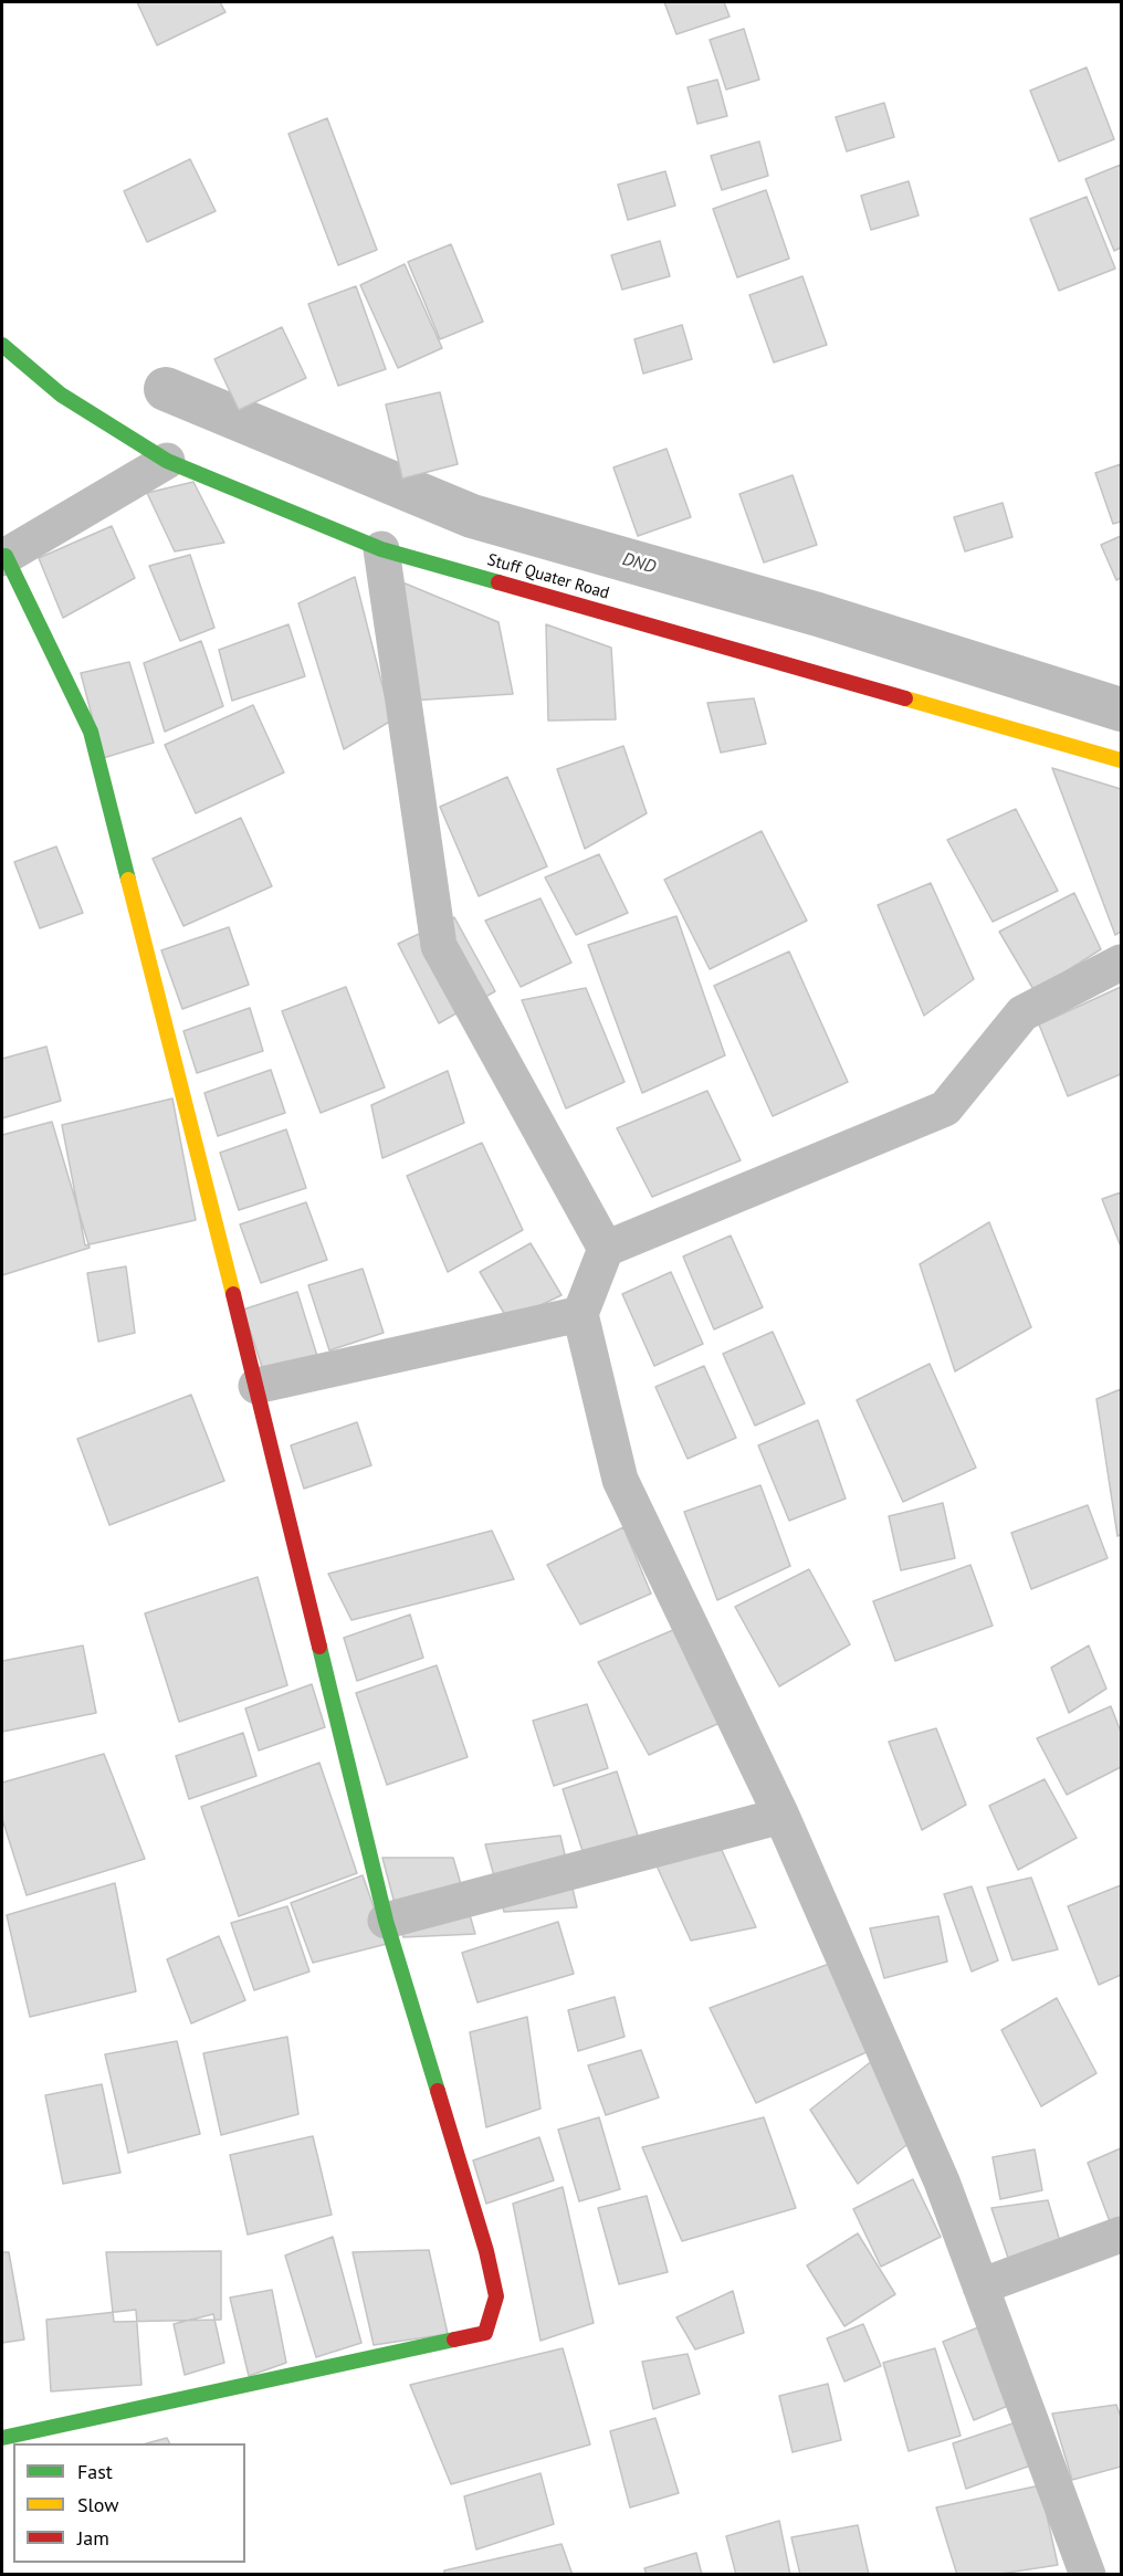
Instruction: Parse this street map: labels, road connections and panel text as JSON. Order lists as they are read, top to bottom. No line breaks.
{"streets":{"street":["Stuff Quater Road"]},"water":["DND"],"legend":["Fast","Slow","Jam"]}
